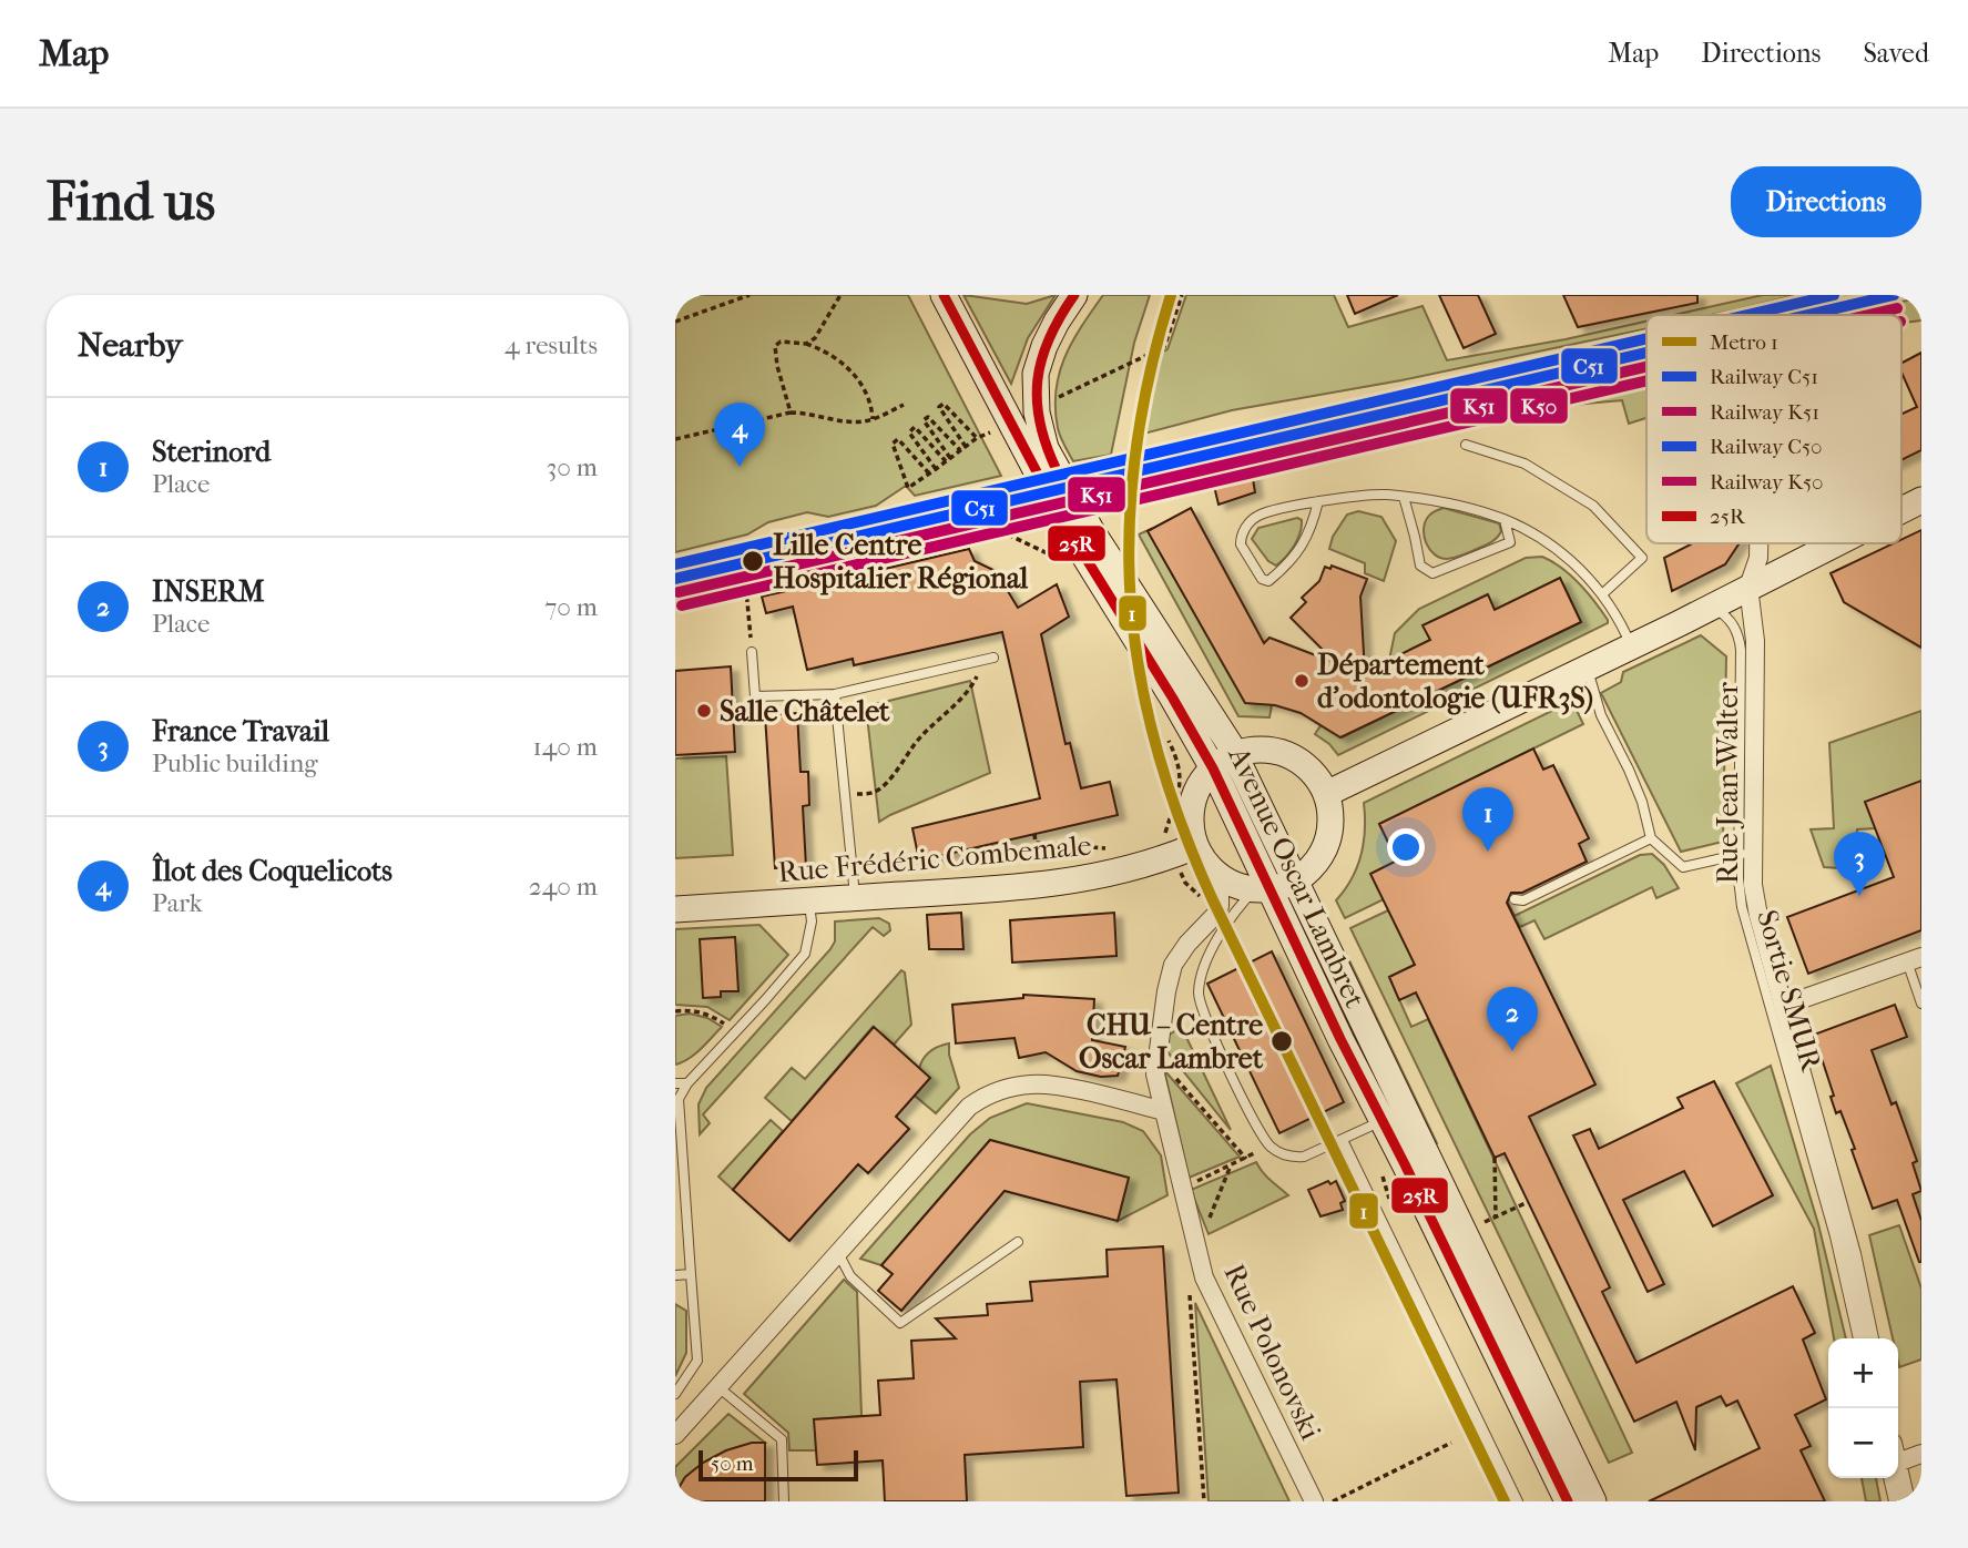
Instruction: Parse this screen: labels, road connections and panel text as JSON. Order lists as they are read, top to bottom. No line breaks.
{"streets":{"main road":["Rue Frédéric Combemale","Avenue Oscar Lambret"],"street":["Rue Jean Walter","Rue Polonovski"],"lane":["Sortie SMUR"]},"crossings":[["Rue Jean Walter","Sortie SMUR"]],"places":["Lille Centre Hospitalier Régional","Département d’odontologie (UFR3S)","Salle Châtelet","CHU – Centre Oscar Lambret"],"lines":["metro line 1","rail line C51","rail line C50","transit line 25R","rail line K51","rail line K50"],"legend":["Metro 1","Railway C51","Railway K51","Railway C50","Railway K50","25R"],"scale_bar":"50 m","page":{"header":"Map","nav":["Map","Directions","Saved"],"buttons":"Directions","title":"Find us","heading":["Nearby","4 results"],"list":[{"mark":"1","name":"Sterinord","note":"Place","value":"30 m"},{"mark":"2","name":"INSERM","note":"Place","value":"70 m"},{"mark":"3","name":"France Travail","note":"Public building","value":"140 m"},{"mark":"4","name":"Îlot des Coquelicots","note":"Park","value":"240 m"}],"pins":["4","1","3","2"],"map_buttons":["+","−"],"scale":"50 m"}}
